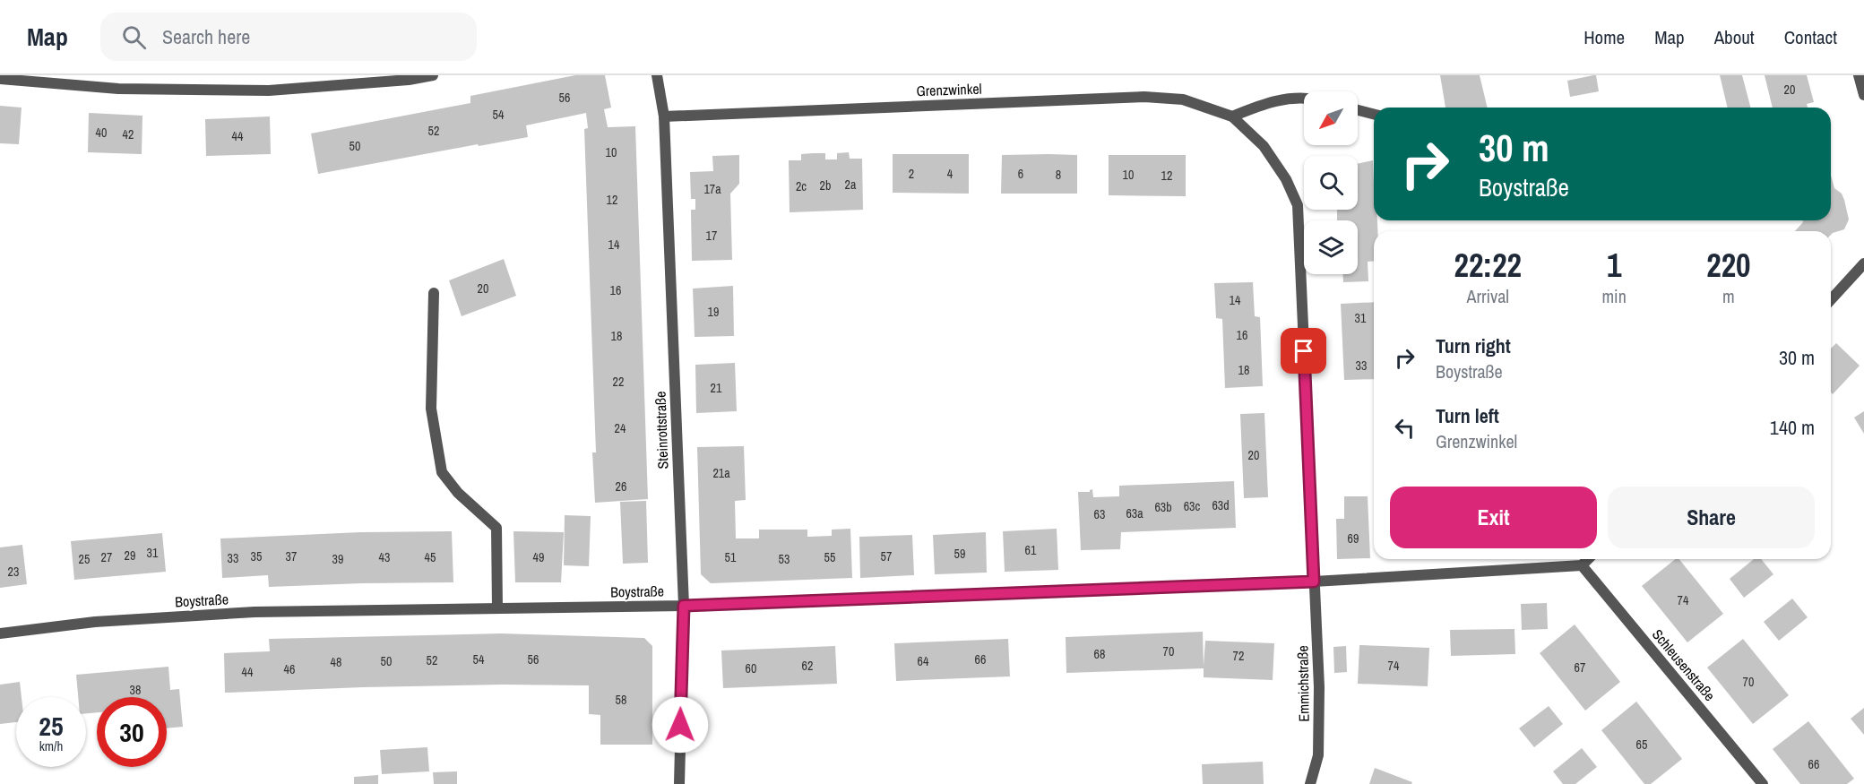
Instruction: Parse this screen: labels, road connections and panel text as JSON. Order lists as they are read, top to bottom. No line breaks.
{"streets":{"street":["Grenzwinkel","Steinrottstraße","Boystraße","Schleusenstraße","Emmichstraße"]},"crossings":[["Grenzwinkel","Steinrottstraße"],["Grenzwinkel","Boystraße"],["Grenzwinkel","Emmichstraße"],["Steinrottstraße","Boystraße"],["Boystraße","Schleusenstraße"],["Boystraße","Emmichstraße"]],"house_numbers":["20","56","54","52","40","42","44","50","10","2","4","6","8","10","12","2a","2b","2c","17a","12","17","14","20","16","14","19","31","16","18","33","18","22","21","24","20","21a","26","63d","63c","63b","63a","63","69","61","31","59","29","35","37","57","27","43","45","49","51","55","33","25","39","53","23","74","70","68","72","54","56","66","52","50","64","48","62","74","67","60","46","44","70","38","58","65","66"],"north":"bottom left","page":{"header":"Map","search":"Search here","nav":["Home","Map","About","Contact"],"turn":["30 m","Boystraße"],"eta":["22:22","Arrival","1","min","220","m"],"list":[{"name":"Turn right","note":"Boystraße","value":"30 m"},{"name":"Turn left","note":"Grenzwinkel","value":"140 m"}],"buttons":["Exit","Share"],"speed":"25 km/h","limit":"30"}}
